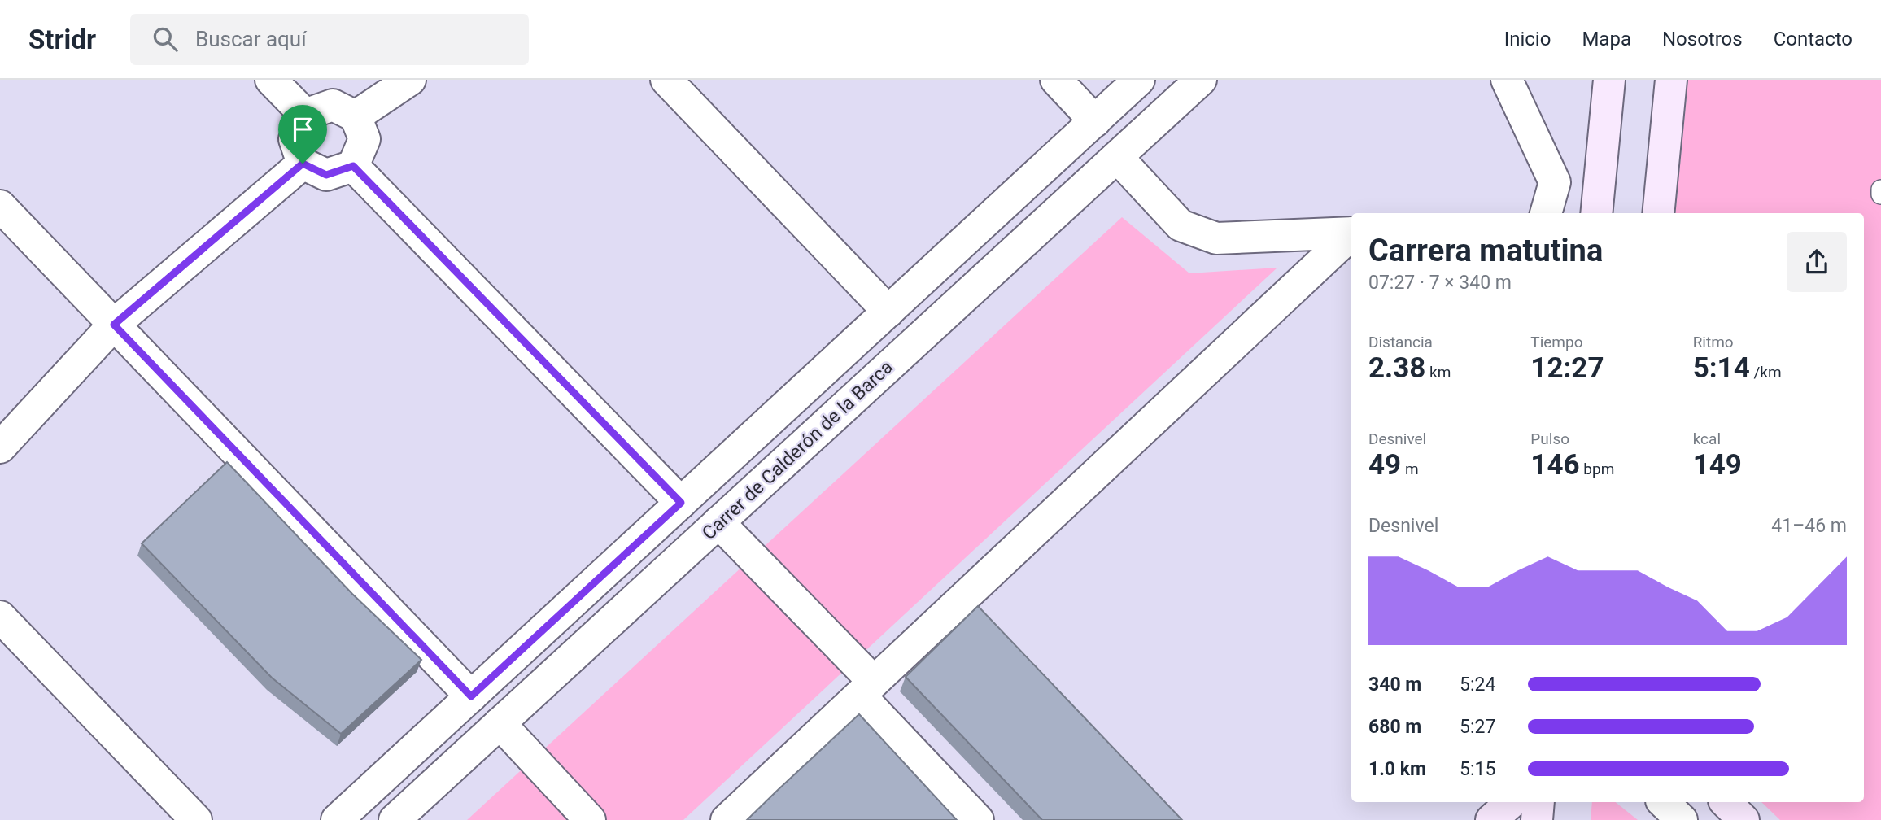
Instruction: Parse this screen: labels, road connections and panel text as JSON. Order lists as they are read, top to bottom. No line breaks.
{"streets":{"street":["Carrer de Calderón de la Barca"]},"page":{"header":"Stridr","search":"Buscar aquí","nav":["Inicio","Mapa","Nosotros","Contacto"],"heading":["Carrera matutina","07:27 · 7 × 340 m"],"stats":[["Distancia","2.38 km"],["Tiempo","12:27"],["Ritmo","5:14 /km"],["Desnivel","49 m"],["Pulso","146 bpm"],["kcal","149"]],"chart":["Desnivel","41–46 m"],"list":[{"name":"340 m","note":"5:24"},{"name":"680 m","note":"5:27"},{"name":"1.0 km","note":"5:15"}]}}
